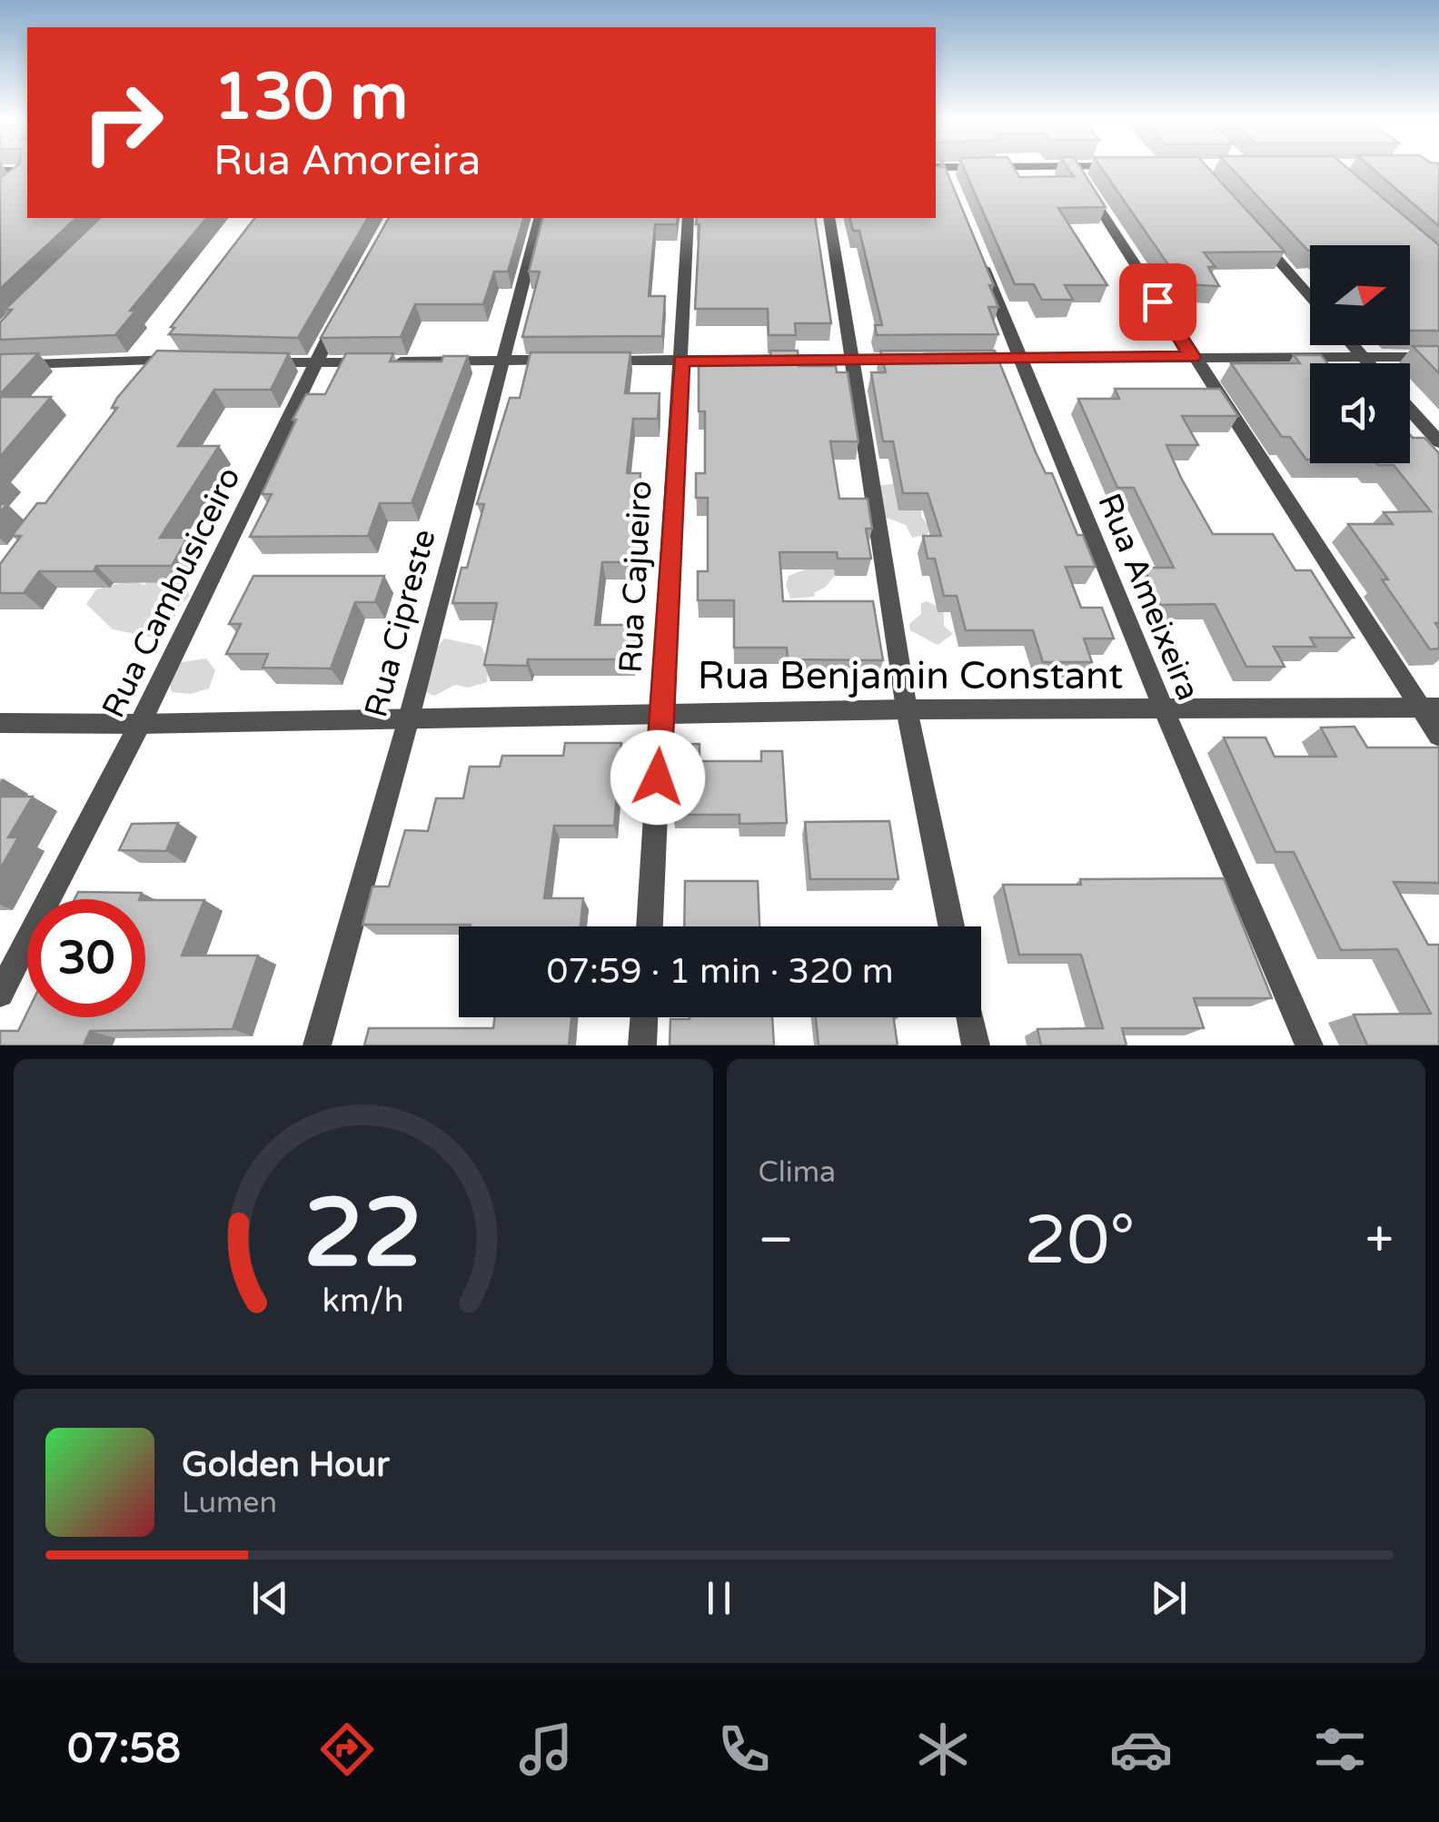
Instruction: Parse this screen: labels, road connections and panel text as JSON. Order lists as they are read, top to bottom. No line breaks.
{"streets":{"street":["Rua Cajueiro","Rua Cambusiceiro","Rua Ameixeira","Rua Cipreste","Rua Benjamin Constant"]},"crossings":[["Rua Cajueiro","Rua Benjamin Constant"],["Rua Cambusiceiro","Rua Benjamin Constant"],["Rua Ameixeira","Rua Benjamin Constant"],["Rua Cipreste","Rua Benjamin Constant"]],"north":"right","page":{"turn":["130 m","Rua Amoreira"],"limit":"30","trip":"07:59 · 1 min · 320 m","tile":"Clima","heat":["−","20°","+"],"song":["Golden Hour","Lumen"],"tabs":"07:58","gauge":["22","km/h"]}}
